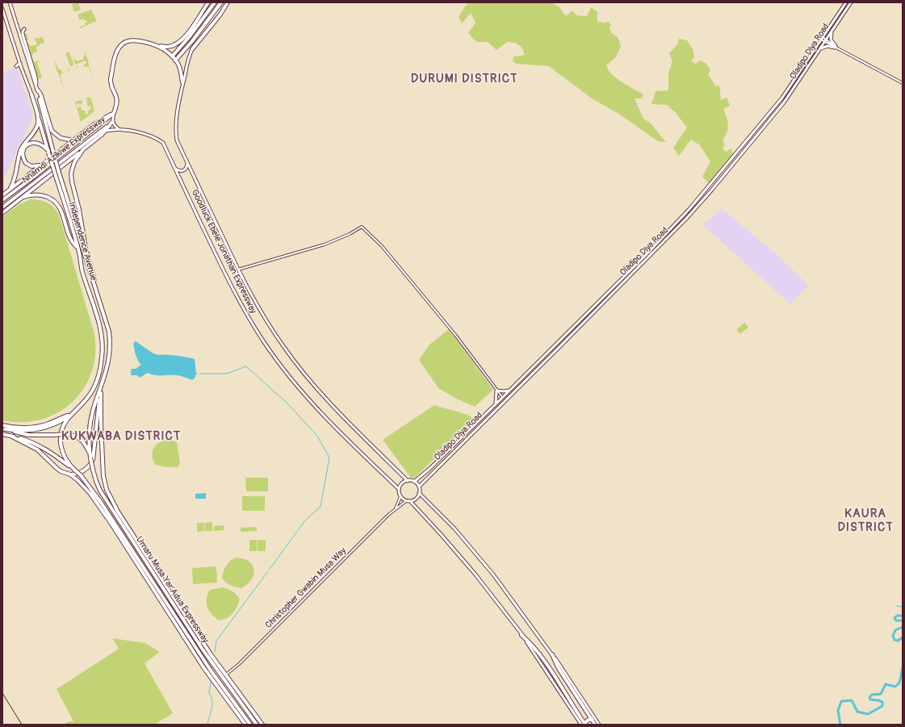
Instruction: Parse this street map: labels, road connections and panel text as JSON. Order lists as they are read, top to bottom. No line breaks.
{"streets":{"highway":["Nnamdi Azikiwe Expressway","Independence Avenue","Umaru Musa Yar'Adua Expressway"],"main road":["Oladipo Diya Road","Goodluck Ebele Jonathan Expressway"],"street":["Christopher Gwabin Musa Way"]},"crossings":[["Oladipo Diya Road","Goodluck Ebele Jonathan Expressway"],["Independence Avenue","Umaru Musa Yar'Adua Expressway"],["Christopher Gwabin Musa Way","Umaru Musa Yar'Adua Expressway"]],"districts":["DURUMI DISTRICT","KUKWABA DISTRICT","KAURA DISTRICT"]}
